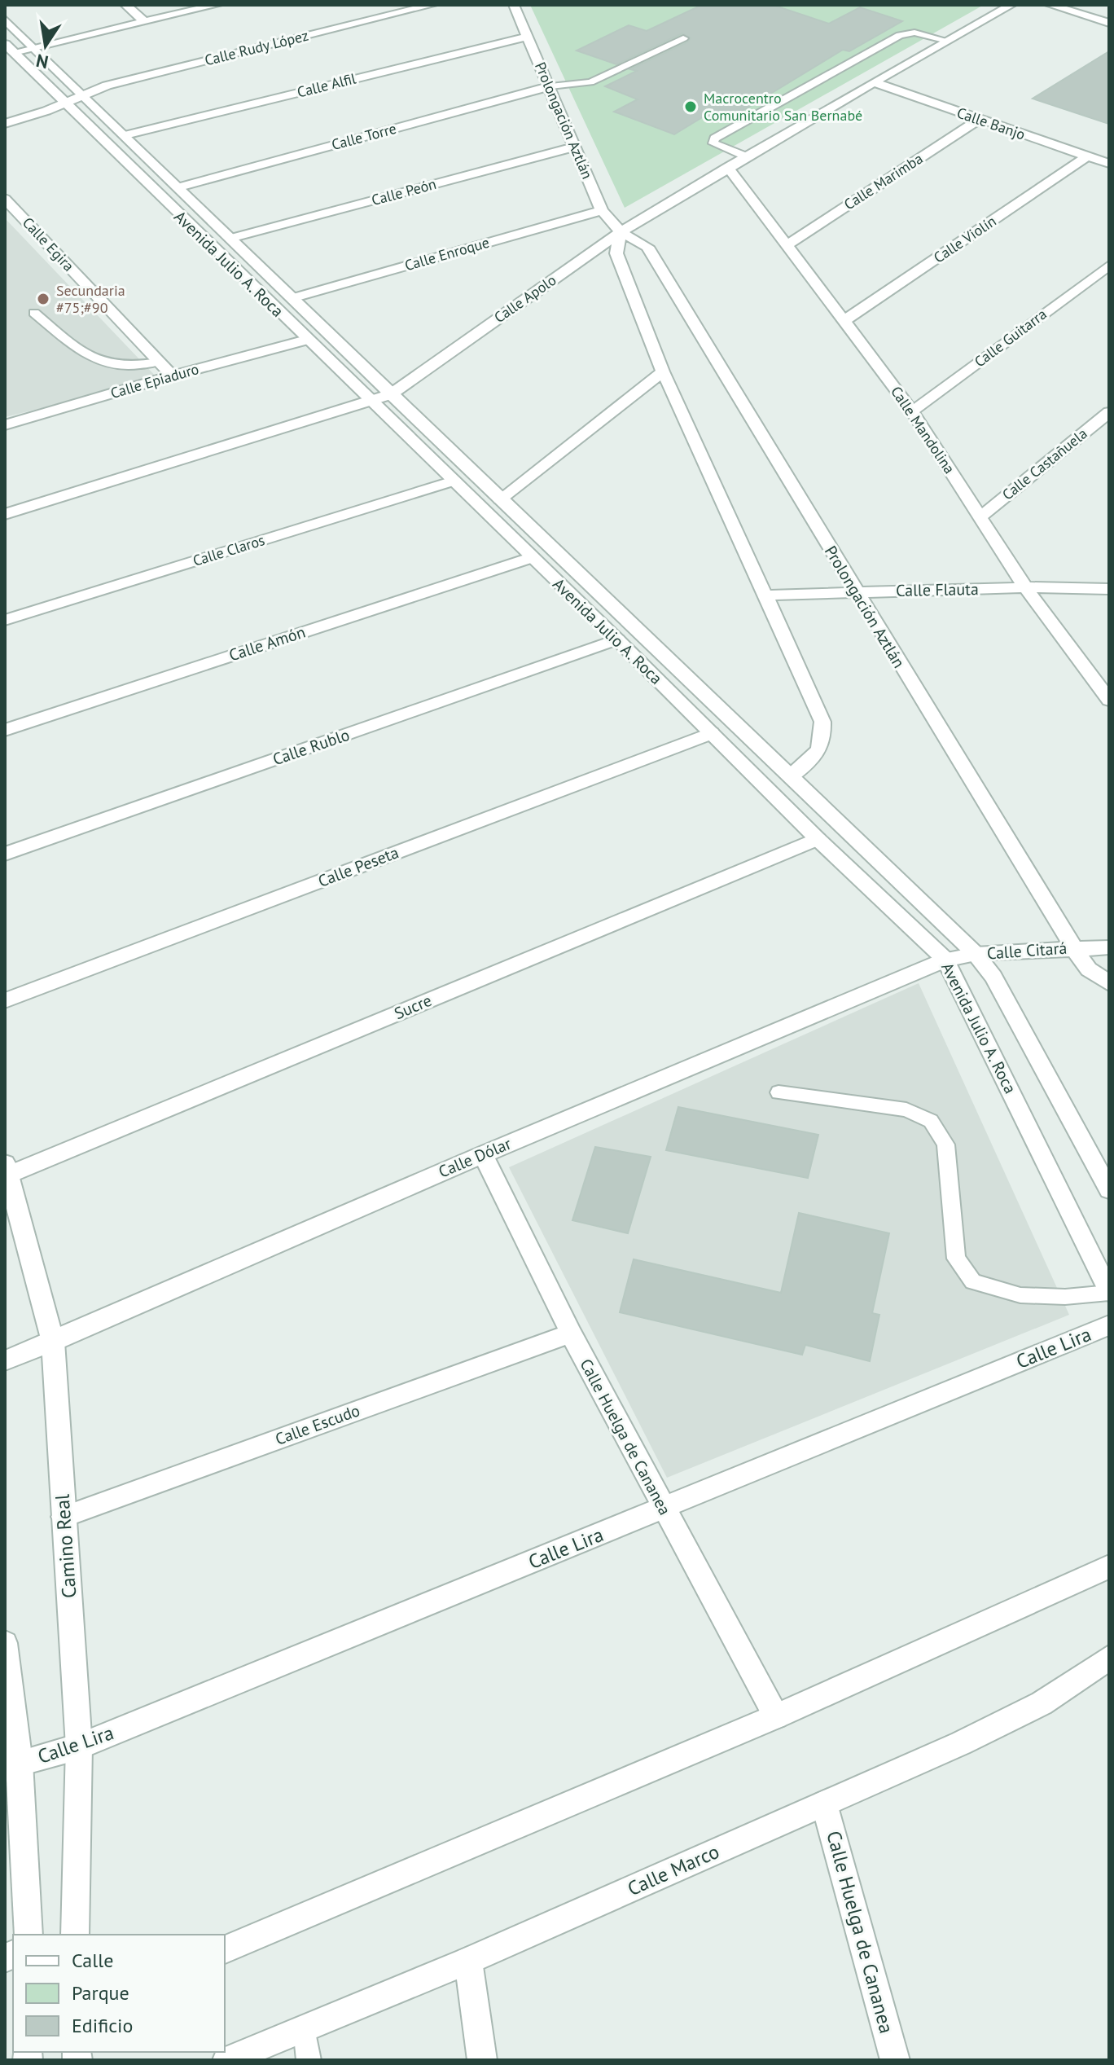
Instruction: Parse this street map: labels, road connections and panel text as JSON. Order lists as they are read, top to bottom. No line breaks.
{"streets":{"street":["Calle Rudy López","Calle Alfil","Prolongación Aztlán","Calle Banjo","Calle Torre","Calle Marimba","Calle Peón","Calle Violín","Calle Egira","Calle Enroque","Avenida Julio A. Roca","Calle Apolo","Calle Guitarra","Calle Epiaduro","Calle Mandolina","Calle Castañuela","Calle Claros","Calle Flauta","Calle Amón","Calle Rublo","Calle Peseta","Calle Citará","Sucre","Calle Dólar","Calle Lira","Calle Escudo","Calle Huelga de Cananea","Camino Real","Calle Marco"]},"crossings":[["Calle Rudy López","Avenida Julio A. Roca"],["Calle Alfil","Prolongación Aztlán"],["Calle Alfil","Avenida Julio A. Roca"],["Prolongación Aztlán","Calle Torre"],["Prolongación Aztlán","Calle Peón"],["Prolongación Aztlán","Calle Enroque"],["Prolongación Aztlán","Calle Apolo"],["Prolongación Aztlán","Calle Flauta"],["Prolongación Aztlán","Calle Citará"],["Calle Banjo","Calle Marimba"],["Calle Banjo","Calle Violín"],["Calle Banjo","Calle Apolo"],["Calle Torre","Avenida Julio A. Roca"],["Calle Marimba","Calle Mandolina"],["Calle Peón","Avenida Julio A. Roca"],["Calle Violín","Calle Mandolina"],["Calle Egira","Calle Epiaduro"],["Calle Enroque","Avenida Julio A. Roca"],["Avenida Julio A. Roca","Calle Apolo"],["Avenida Julio A. Roca","Calle Epiaduro"],["Avenida Julio A. Roca","Calle Claros"],["Avenida Julio A. Roca","Calle Amón"],["Avenida Julio A. Roca","Calle Rublo"],["Avenida Julio A. Roca","Calle Peseta"],["Avenida Julio A. Roca","Calle Citará"],["Avenida Julio A. Roca","Sucre"],["Avenida Julio A. Roca","Calle Dólar"],["Calle Apolo","Calle Mandolina"],["Calle Guitarra","Calle Mandolina"],["Calle Mandolina","Calle Castañuela"],["Calle Mandolina","Calle Flauta"],["Calle Citará","Calle Dólar"],["Sucre","Camino Real"],["Calle Dólar","Calle Huelga de Cananea"],["Calle Dólar","Camino Real"],["Calle Lira","Calle Huelga de Cananea"],["Calle Lira","Camino Real"],["Calle Escudo","Calle Huelga de Cananea"],["Calle Escudo","Camino Real"],["Calle Huelga de Cananea","Calle Marco"]],"places":["Macrocentro Comunitario San Bernabé","Secundaria #75;#90"],"legend":["Calle","Parque","Edificio"],"north":"bottom"}
